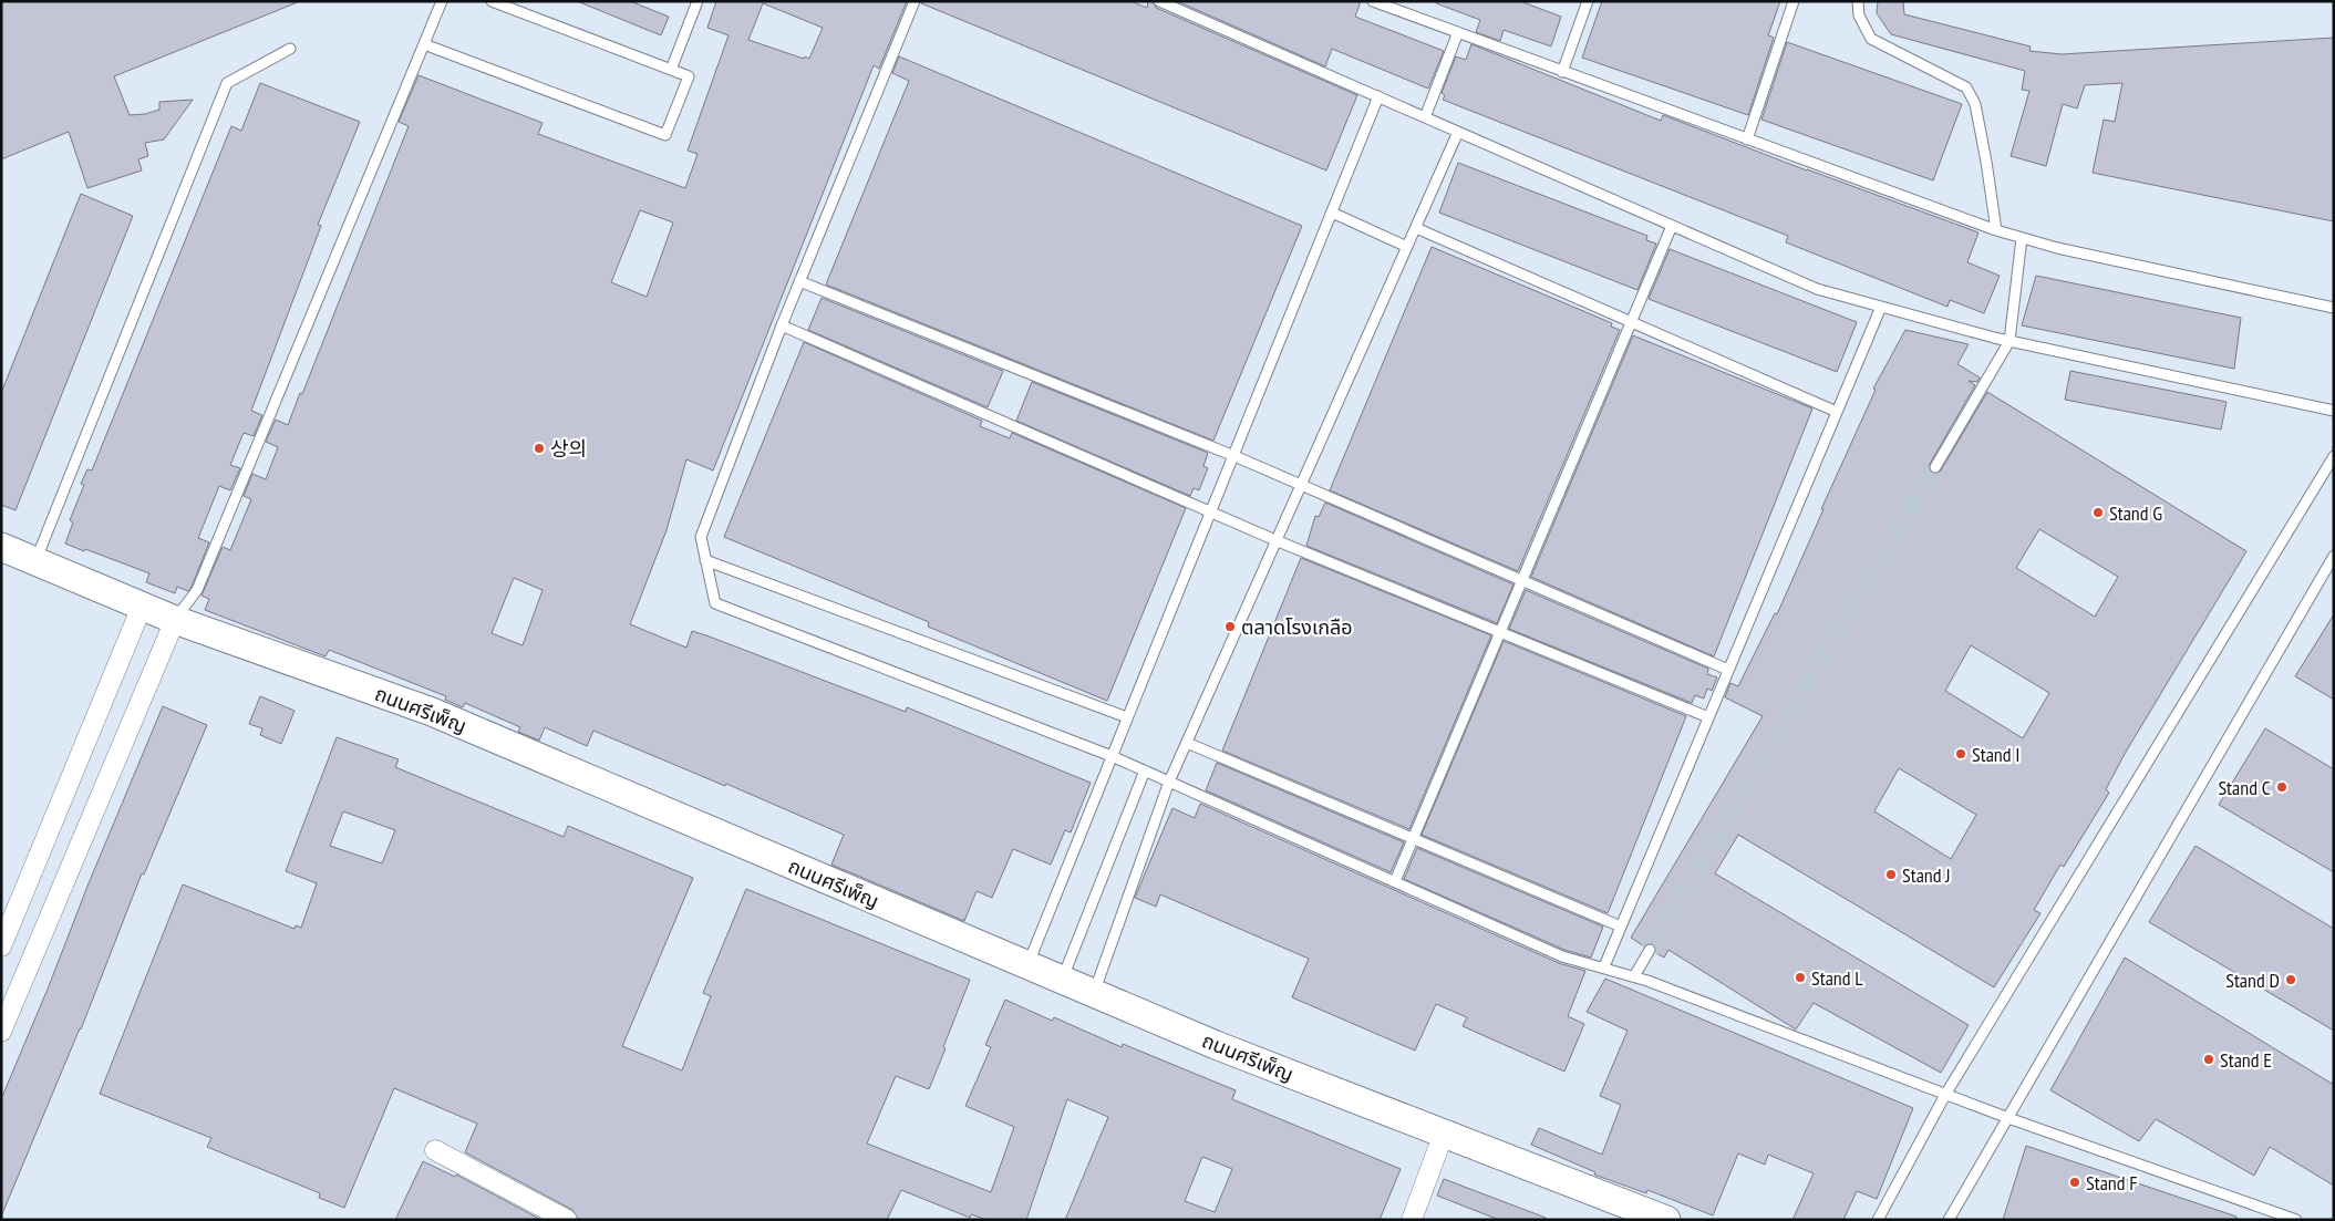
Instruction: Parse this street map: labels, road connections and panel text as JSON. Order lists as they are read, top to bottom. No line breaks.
{"streets":{"main road":["ถนนศรีเพ็ญ"]},"places":["상의","Stand G","ตลาดโรงเกลือ","Stand I","Stand C","Stand J","Stand L","Stand D","Stand E","Stand F"]}
